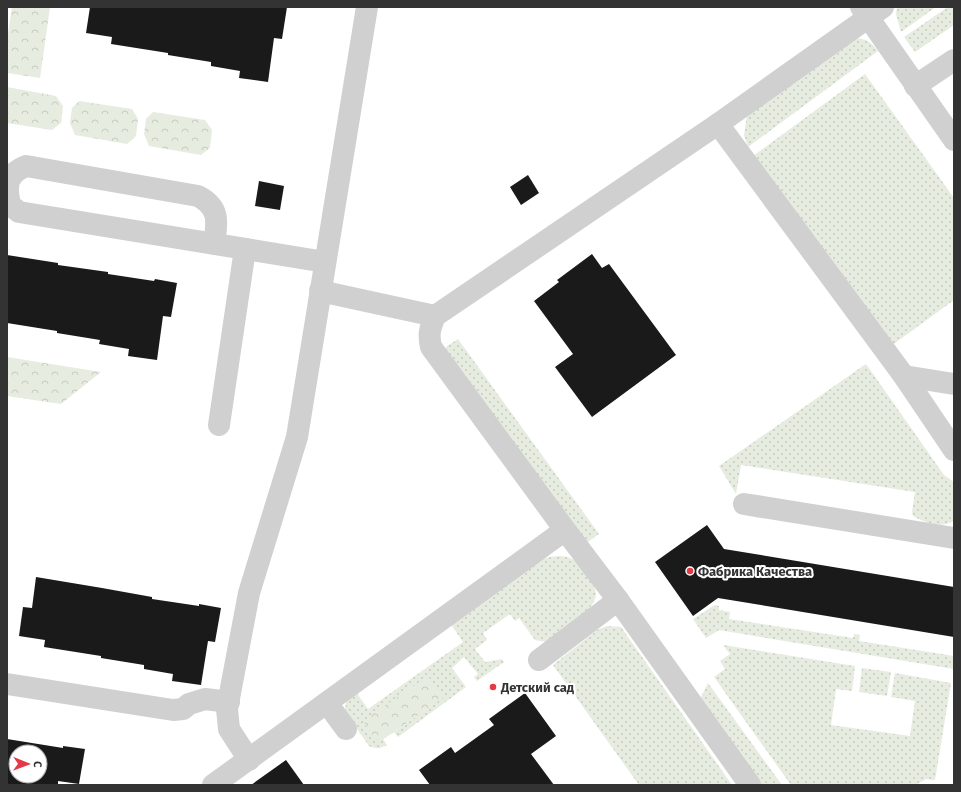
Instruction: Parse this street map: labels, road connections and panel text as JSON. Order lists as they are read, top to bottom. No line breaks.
{"places":["Фабрика Качества","Детский сад"],"north":"right"}
